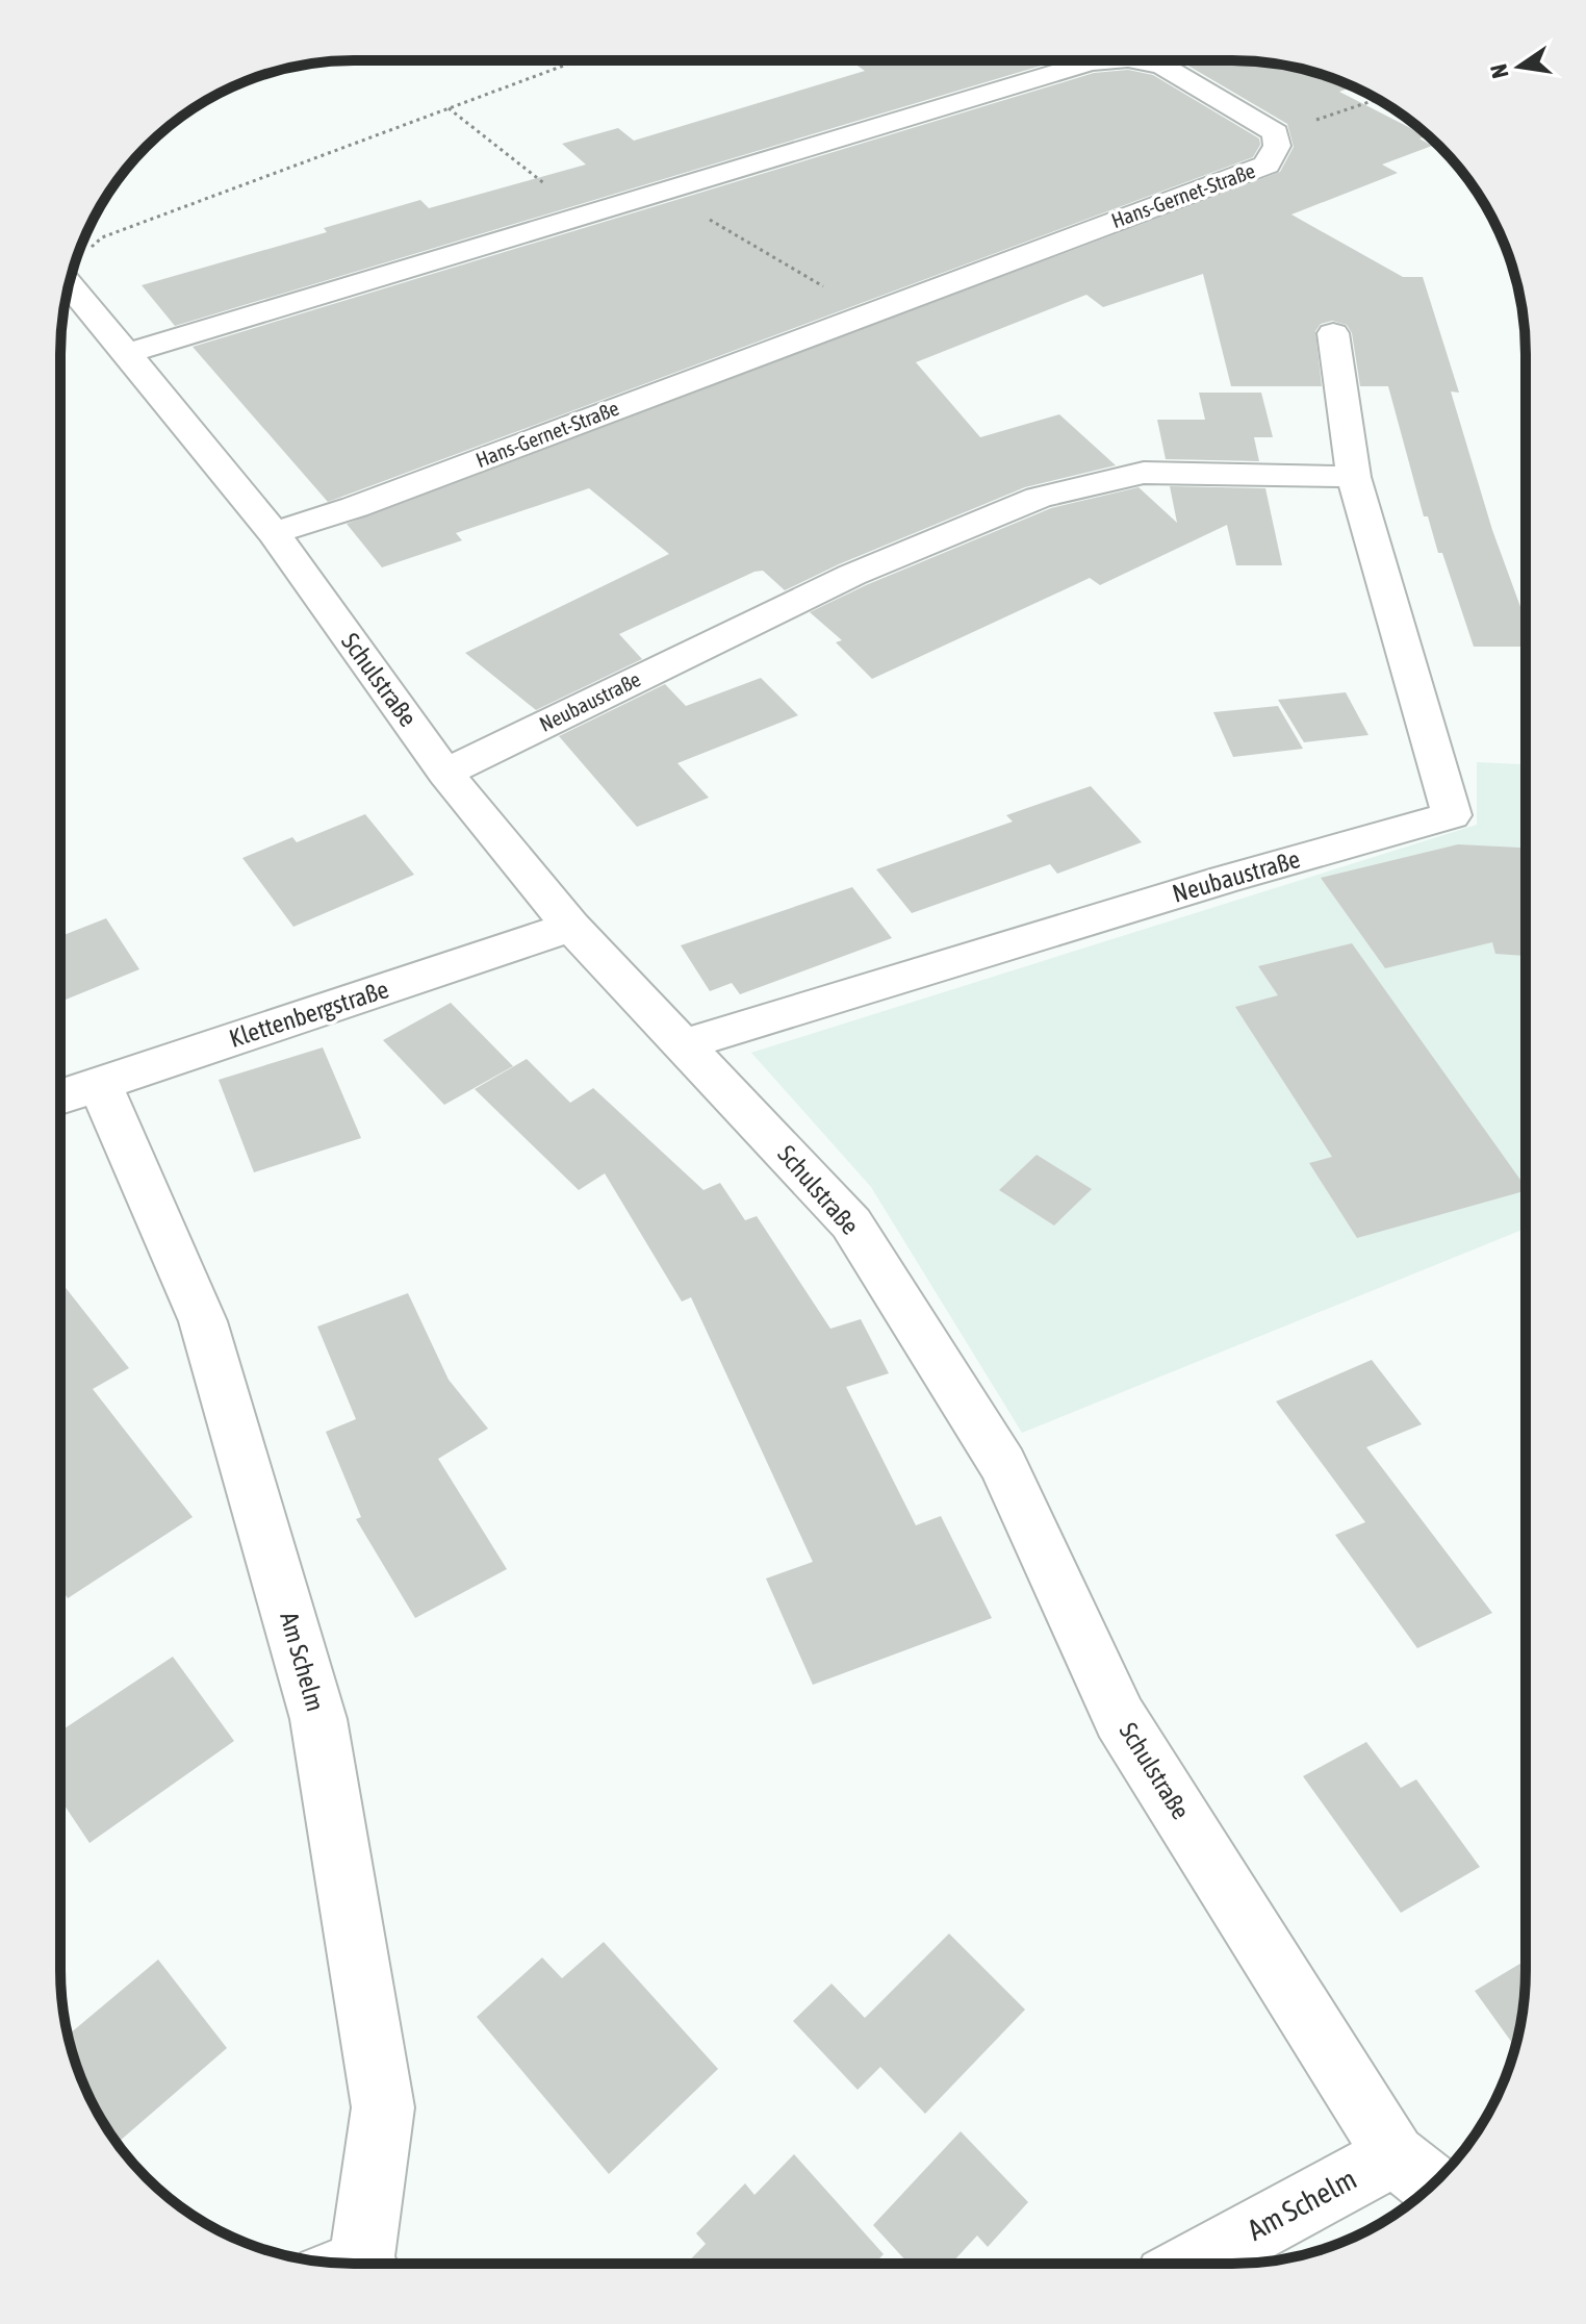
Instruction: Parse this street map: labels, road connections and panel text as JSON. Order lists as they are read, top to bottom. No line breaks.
{"streets":{"street":["Hans-Gernet-Straße","Schulstraße","Neubaustraße","Klettenbergstraße","Am Schelm"]},"crossings":[["Hans-Gernet-Straße","Schulstraße"],["Schulstraße","Neubaustraße"],["Schulstraße","Klettenbergstraße"],["Schulstraße","Am Schelm"],["Klettenbergstraße","Am Schelm"]],"north":"left"}
